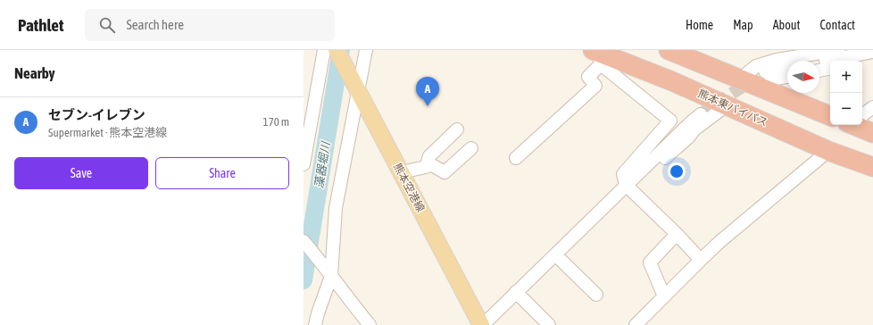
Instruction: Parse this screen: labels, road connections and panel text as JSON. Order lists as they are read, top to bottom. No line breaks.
{"streets":{"highway":["熊本東バイパス"],"main road":["熊本空港線"]},"water":["藻器堀川"],"north":"right","page":{"header":"Pathlet","search":"Search here","nav":["Home","Map","About","Contact"],"heading":"Nearby","map_buttons":["+","−"],"pins":"A","list":[{"mark":"A","name":"セブン-イレブン","note":"Supermarket · 熊本空港線","value":"170 m"}],"buttons":["Save","Share"]}}
